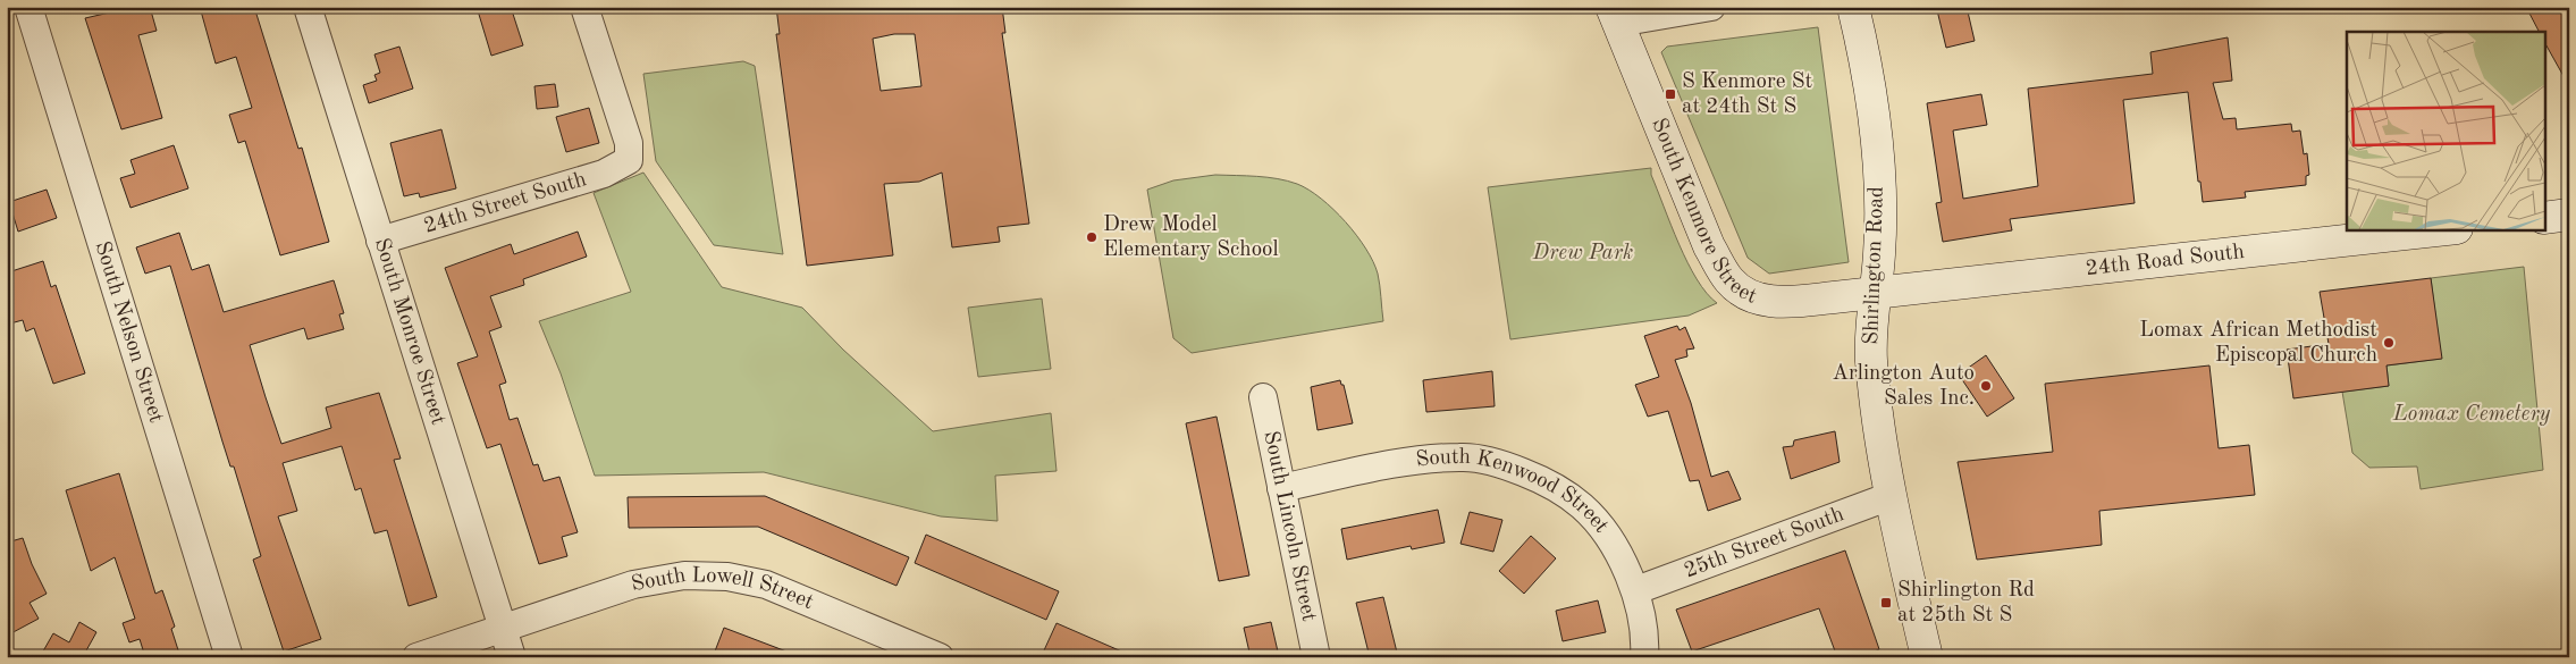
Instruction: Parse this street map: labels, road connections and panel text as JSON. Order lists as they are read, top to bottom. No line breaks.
{"streets":{"street":["24th Street South","South Kenmore Street","24th Road South","Shirlington Road","South Nelson Street","South Monroe Street","South Kenwood Street","South Lincoln Street","25th Street South","South Lowell Street"]},"crossings":[["24th Street South","South Monroe Street"],["South Kenmore Street","24th Road South"],["South Kenmore Street","Shirlington Road"],["24th Road South","Shirlington Road"],["Shirlington Road","25th Street South"],["South Monroe Street","South Lowell Street"],["South Kenwood Street","South Lincoln Street"],["South Kenwood Street","25th Street South"]],"parks":["Drew Park","Lomax Cemetery"],"places":{"transit":["S Kenmore St at 24th St S","Shirlington Rd at 25th St S"],"other":["Drew Model Elementary School","Lomax African Methodist Episcopal Church","Arlington Auto Sales Inc."]}}
